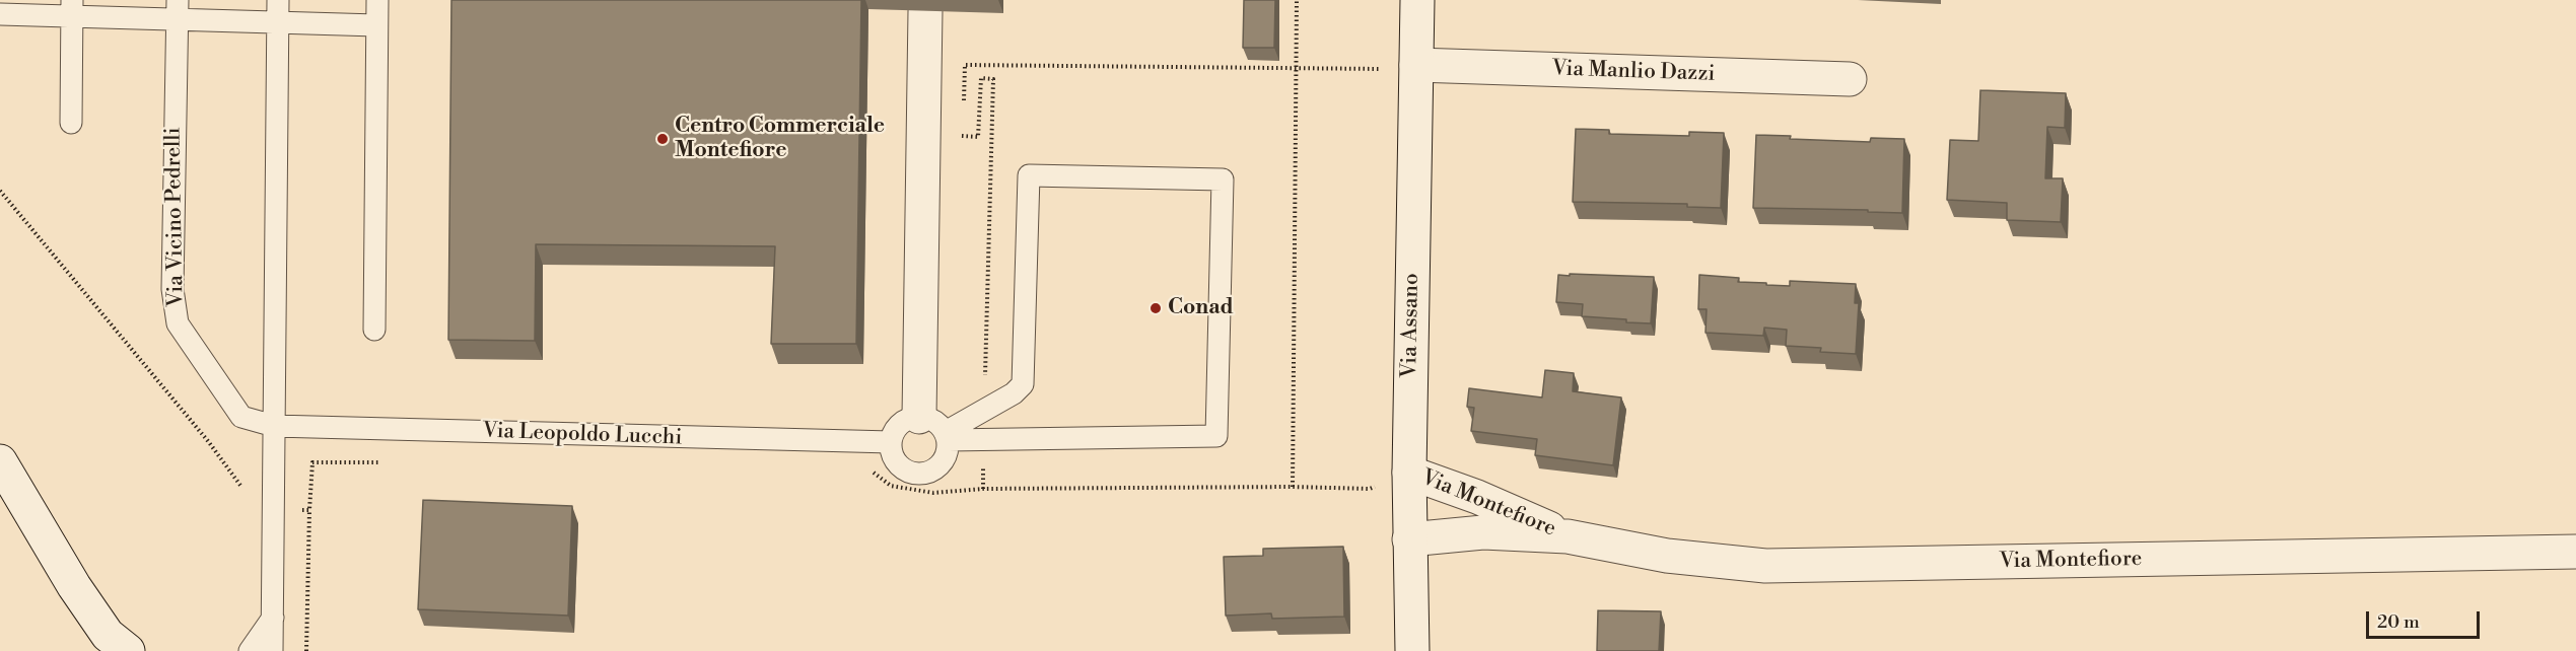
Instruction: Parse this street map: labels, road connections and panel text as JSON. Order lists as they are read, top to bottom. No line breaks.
{"streets":{"street":["Via Manlio Dazzi","Via Assano","Via Montefiore"],"lane":["Via Vicino Pedrelli","Via Leopoldo Lucchi"]},"crossings":[["Via Manlio Dazzi","Via Assano"],["Via Vicino Pedrelli","Via Leopoldo Lucchi"],["Via Assano","Via Montefiore"]],"places":["Centro Commerciale Montefiore","Conad"],"scale_bar":"20 m"}
